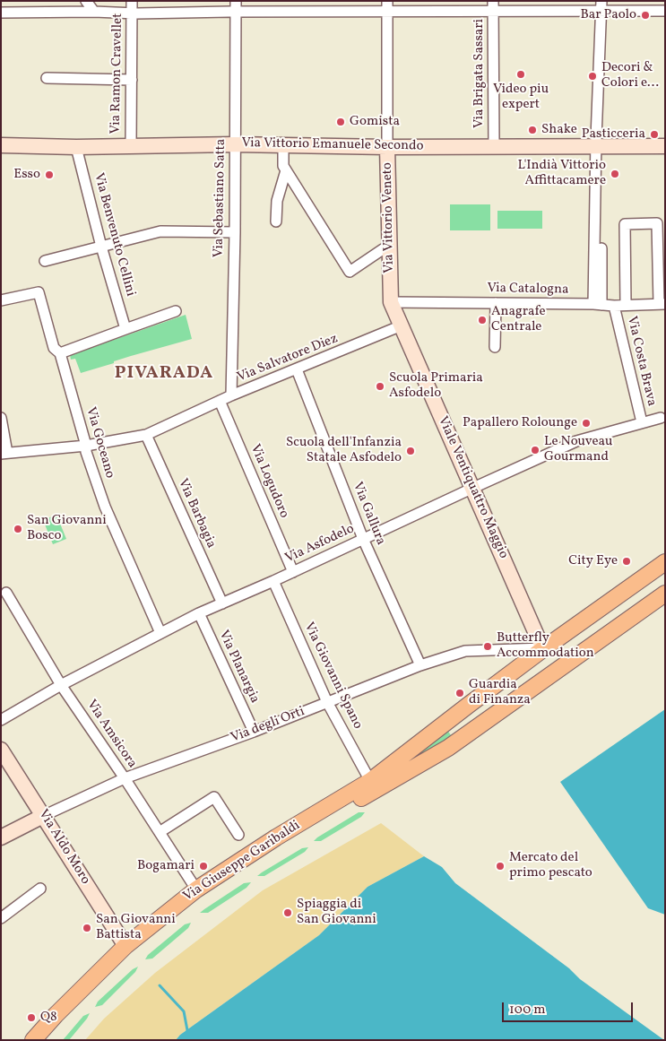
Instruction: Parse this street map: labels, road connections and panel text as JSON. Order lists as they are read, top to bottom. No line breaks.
{"streets":{"main road":["Via Giuseppe Garibaldi"],"street":["Via Ramon Cravellet","Via Brigata Sassari","Via Vittorio Emanuele Secondo","Via Sebastiano Satta","Via Vittorio Veneto","Via Benvenuto Cellini","Via Catalogna","Via Salvatore Diez","Via Costa Brava","Via Goceano","Via Logudoro","Viale Ventiquattro Maggio","Via Barbagia","Via Gallura","Via Asfodelo","Via Planargia","Via Giovanni Spano","Via degli Orti","Via Amsicora","Via Aldo Moro"]},"crossings":[["Via Ramon Cravellet","Via Vittorio Emanuele Secondo"],["Via Brigata Sassari","Via Vittorio Emanuele Secondo"],["Via Vittorio Emanuele Secondo","Via Sebastiano Satta"],["Via Vittorio Emanuele Secondo","Via Vittorio Veneto"],["Via Vittorio Emanuele Secondo","Via Benvenuto Cellini"],["Via Sebastiano Satta","Via Salvatore Diez"],["Via Vittorio Veneto","Via Catalogna"],["Via Vittorio Veneto","Via Salvatore Diez"],["Via Vittorio Veneto","Viale Ventiquattro Maggio"],["Via Catalogna","Via Costa Brava"],["Via Salvatore Diez","Via Goceano"],["Via Salvatore Diez","Via Logudoro"],["Via Salvatore Diez","Viale Ventiquattro Maggio"],["Via Salvatore Diez","Via Barbagia"],["Via Salvatore Diez","Via Gallura"],["Via Costa Brava","Via Asfodelo"],["Via Goceano","Via Asfodelo"],["Via Logudoro","Via Asfodelo"],["Viale Ventiquattro Maggio","Via Asfodelo"],["Viale Ventiquattro Maggio","Via degli Orti"],["Viale Ventiquattro Maggio","Via Giuseppe Garibaldi"],["Via Barbagia","Via Asfodelo"],["Via Gallura","Via Asfodelo"],["Via Gallura","Via degli Orti"],["Via Asfodelo","Via Planargia"],["Via Asfodelo","Via Giovanni Spano"],["Via Asfodelo","Via Amsicora"],["Via Planargia","Via degli Orti"],["Via Giovanni Spano","Via degli Orti"],["Via Giovanni Spano","Via Giuseppe Garibaldi"],["Via degli Orti","Via Amsicora"],["Via degli Orti","Via Aldo Moro"],["Via degli Orti","Via Giuseppe Garibaldi"],["Via Amsicora","Via Giuseppe Garibaldi"],["Via Aldo Moro","Via Giuseppe Garibaldi"]],"districts":["PIVARADA"],"places":["Bar Paolo","Video piu expert","Decori & Colori e...","Gomista","Shake","Pasticceria","L'Indià Vittorio Affittacamere","Esso","Anagrafe Centrale","Scuola Primaria Asfodelo","Papallero Rolounge","Le Nouveau Gourmand","Scuola dell'Infanzia Statale Asfodelo","San Giovanni Bosco","City Eye","Butterfly Accommodation","Guardia di Finanza","Bogamari","Mercato del primo pescato","Spiaggia di San Giovanni","San Giovanni Battista","Q8"],"scale_bar":"100 m"}
